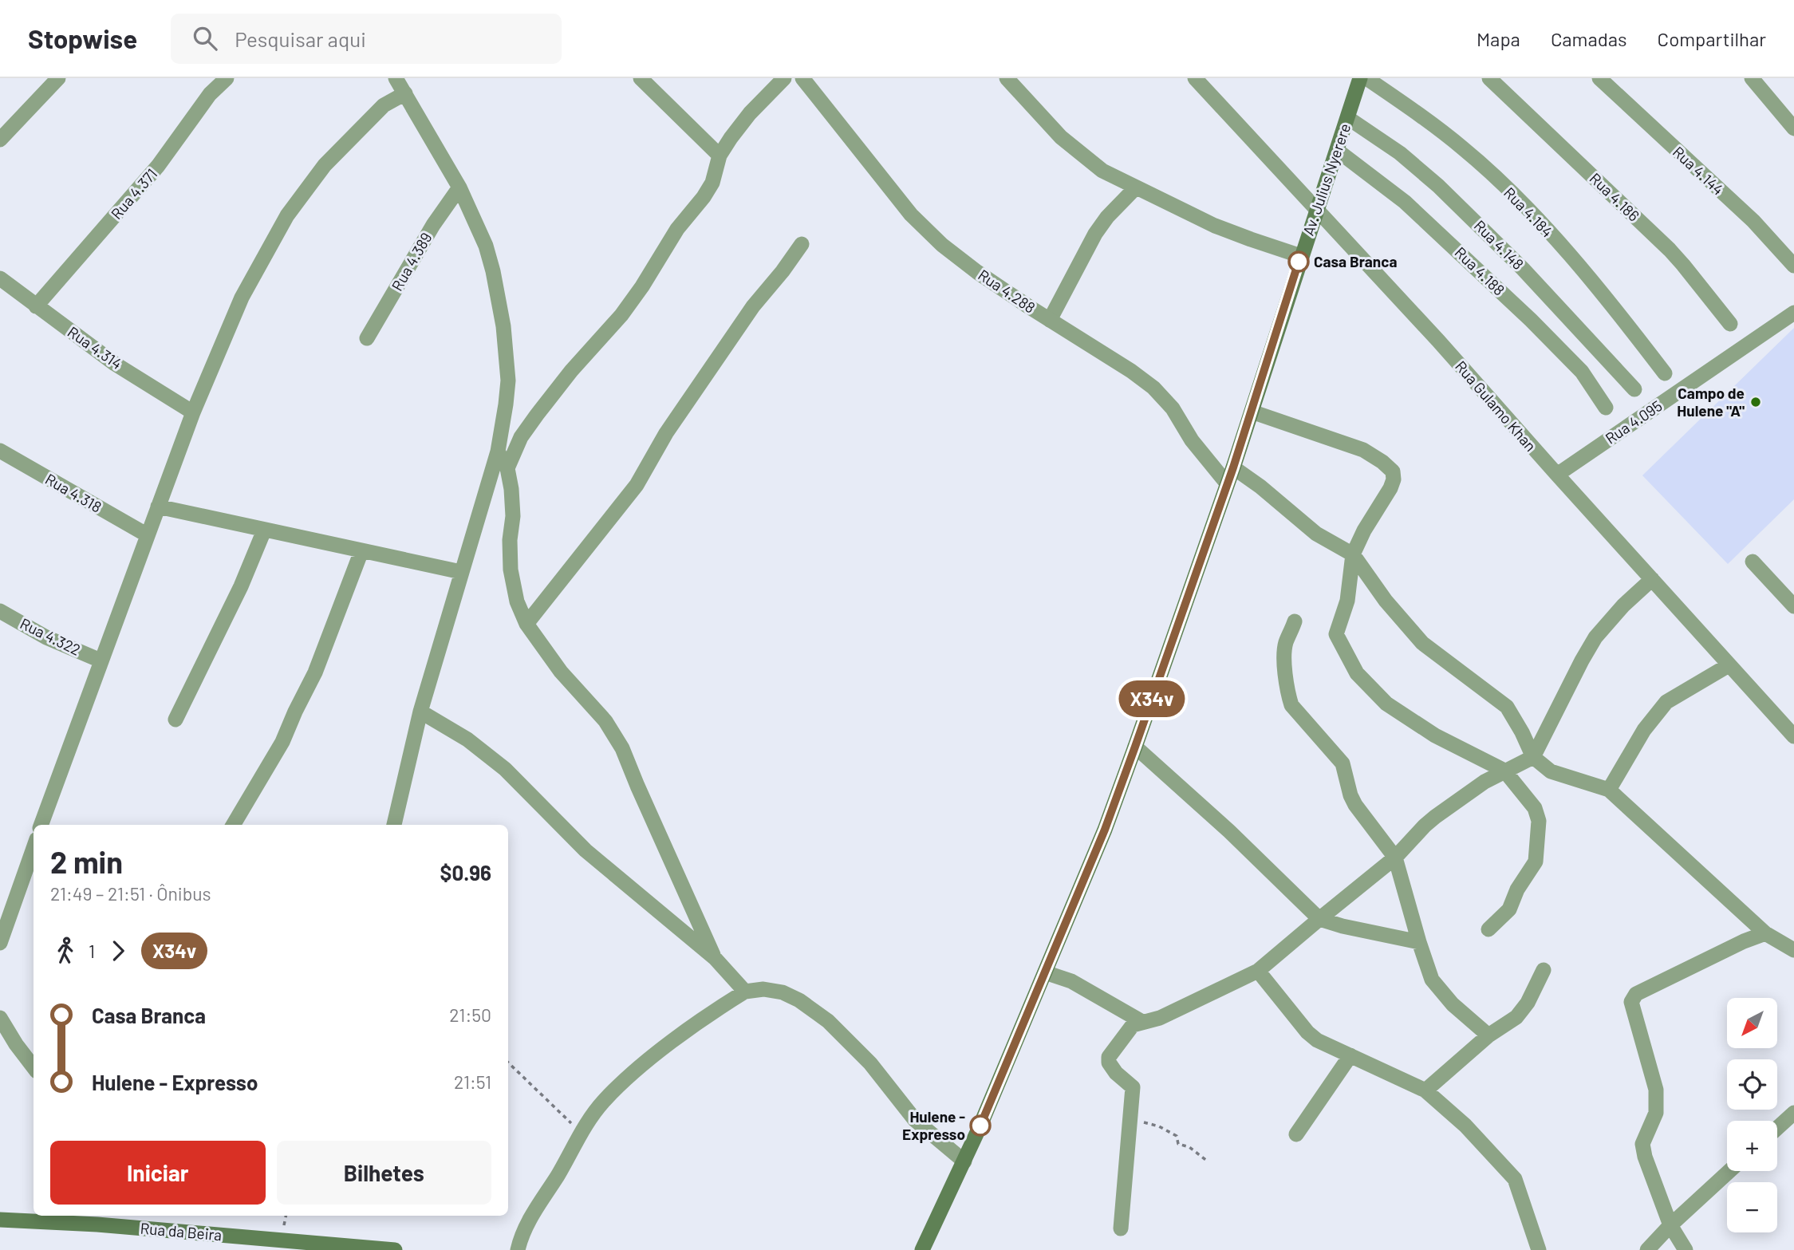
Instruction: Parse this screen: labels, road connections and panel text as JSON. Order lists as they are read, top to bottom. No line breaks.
{"streets":{"main road":["Av. Julius Nyerere","Rua da Beira"],"street":["Rua 4.144","Rua 4.371","Rua 4.186","Rua 4.184","Rua 4.148","Rua 4.389","Rua 4.188","Rua 4.288","Rua 4.314","Rua Gulamo Khan","Rua 4.095","Rua 4.318","Rua 4.322"]},"crossings":[["Av. Julius Nyerere","Rua 4.148"],["Av. Julius Nyerere","Rua 4.188"],["Av. Julius Nyerere","Rua 4.288"],["Av. Julius Nyerere","Rua Gulamo Khan"],["Rua 4.371","Rua 4.314"],["Rua Gulamo Khan","Rua 4.095"]],"places":["Casa Branca","Campo de Hulene \"A\"","Hulene - Expresso"],"lines":["bus line X34v"],"north":"bottom left","page":{"header":"Stopwise","search":"Pesquisar aqui","nav":["Mapa","Camadas","Compartilhar"],"on_map":"X34v","heading":["2 min","21:49 – 21:51 · Ônibus","$0.96"],"legs":["1","X34v"],"list":[{"name":"Casa Branca","value":"21:50"},{"name":"Hulene - Expresso","value":"21:51"}],"map_buttons":["+","−"],"buttons":["Iniciar","Bilhetes"]}}
